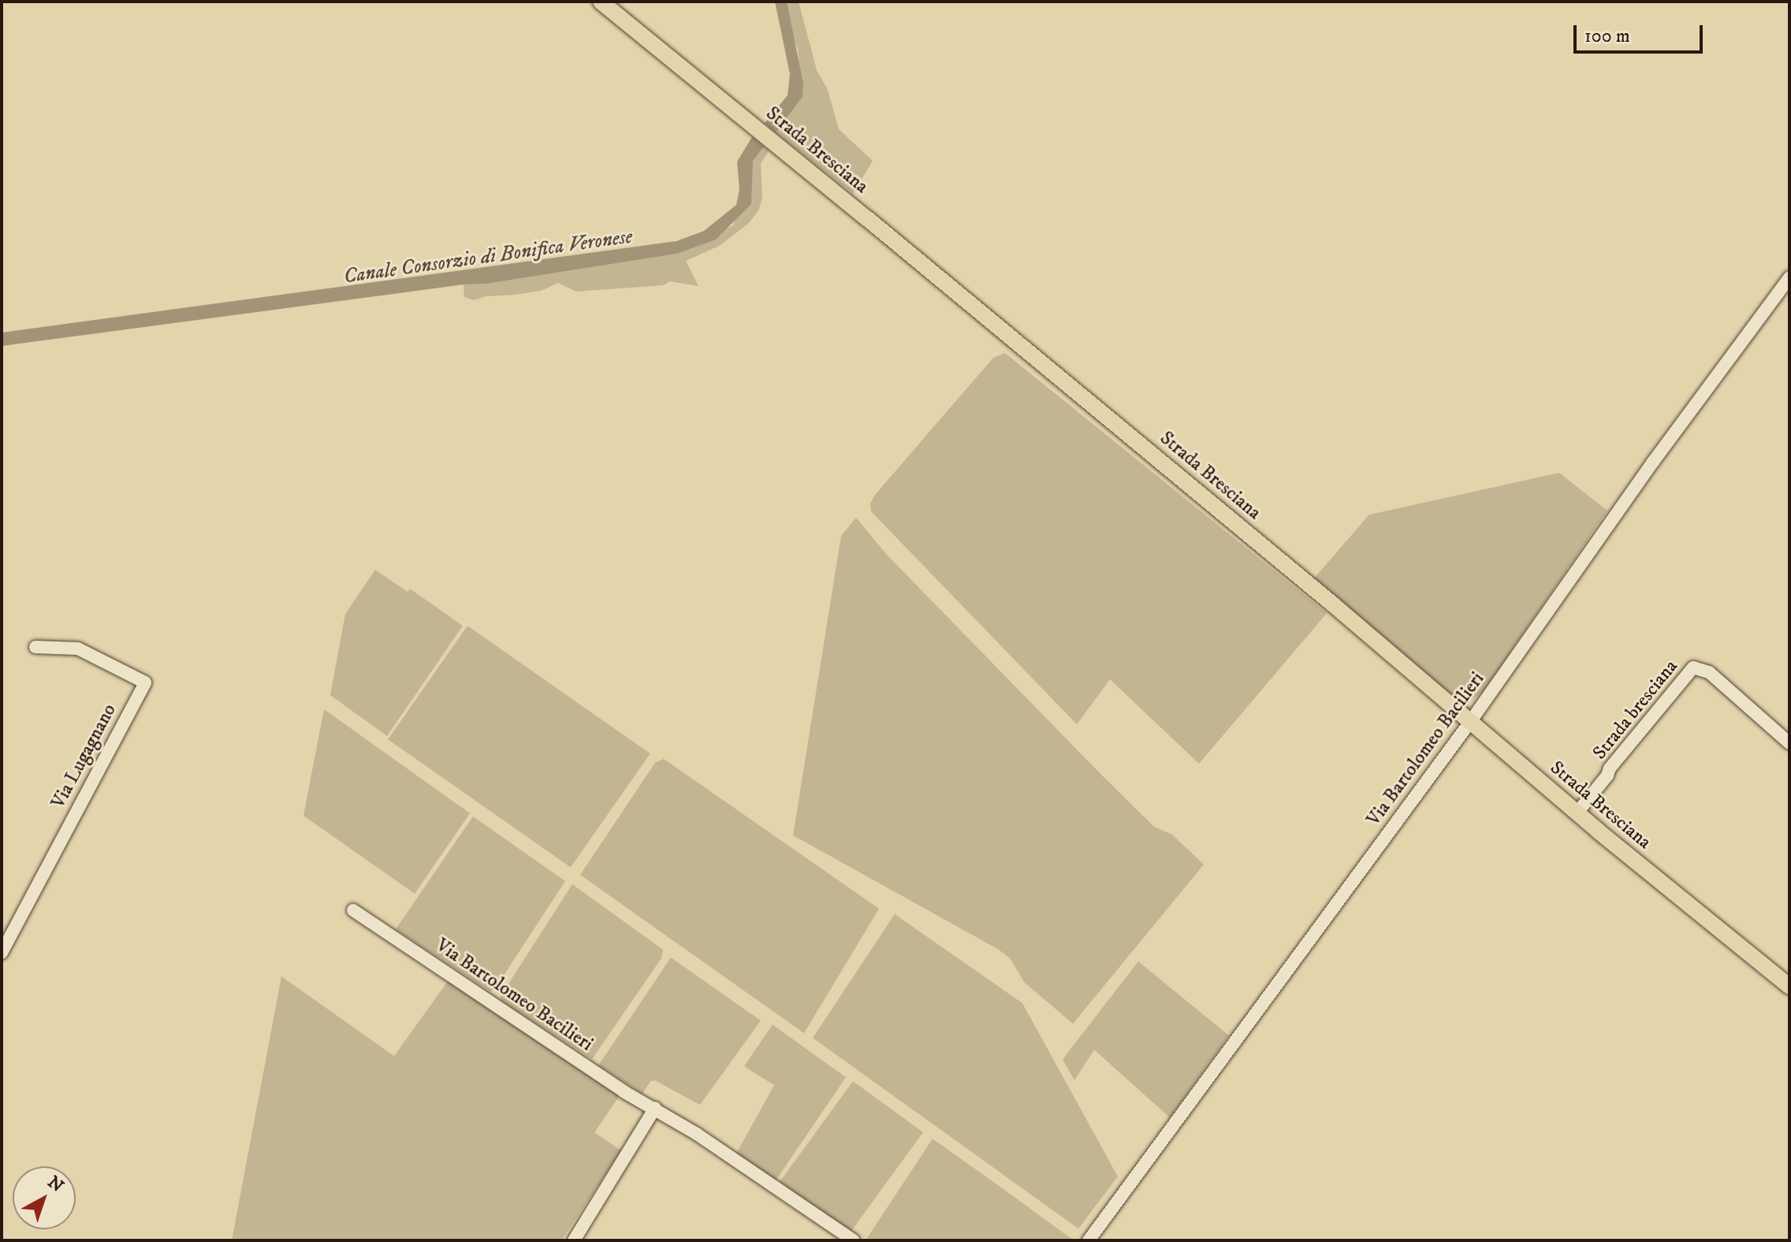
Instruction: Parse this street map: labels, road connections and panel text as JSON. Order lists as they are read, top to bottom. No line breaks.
{"streets":{"main road":["Strada Bresciana"],"street":["Strada bresciana","Via Bartolomeo Bacilieri","Via Lugagnano"]},"crossings":[["Strada Bresciana","Strada bresciana"],["Strada Bresciana","Via Bartolomeo Bacilieri"]],"water":["Canale Consorzio di Bonifica Veronese"],"scale_bar":"100 m","north":"top right"}
